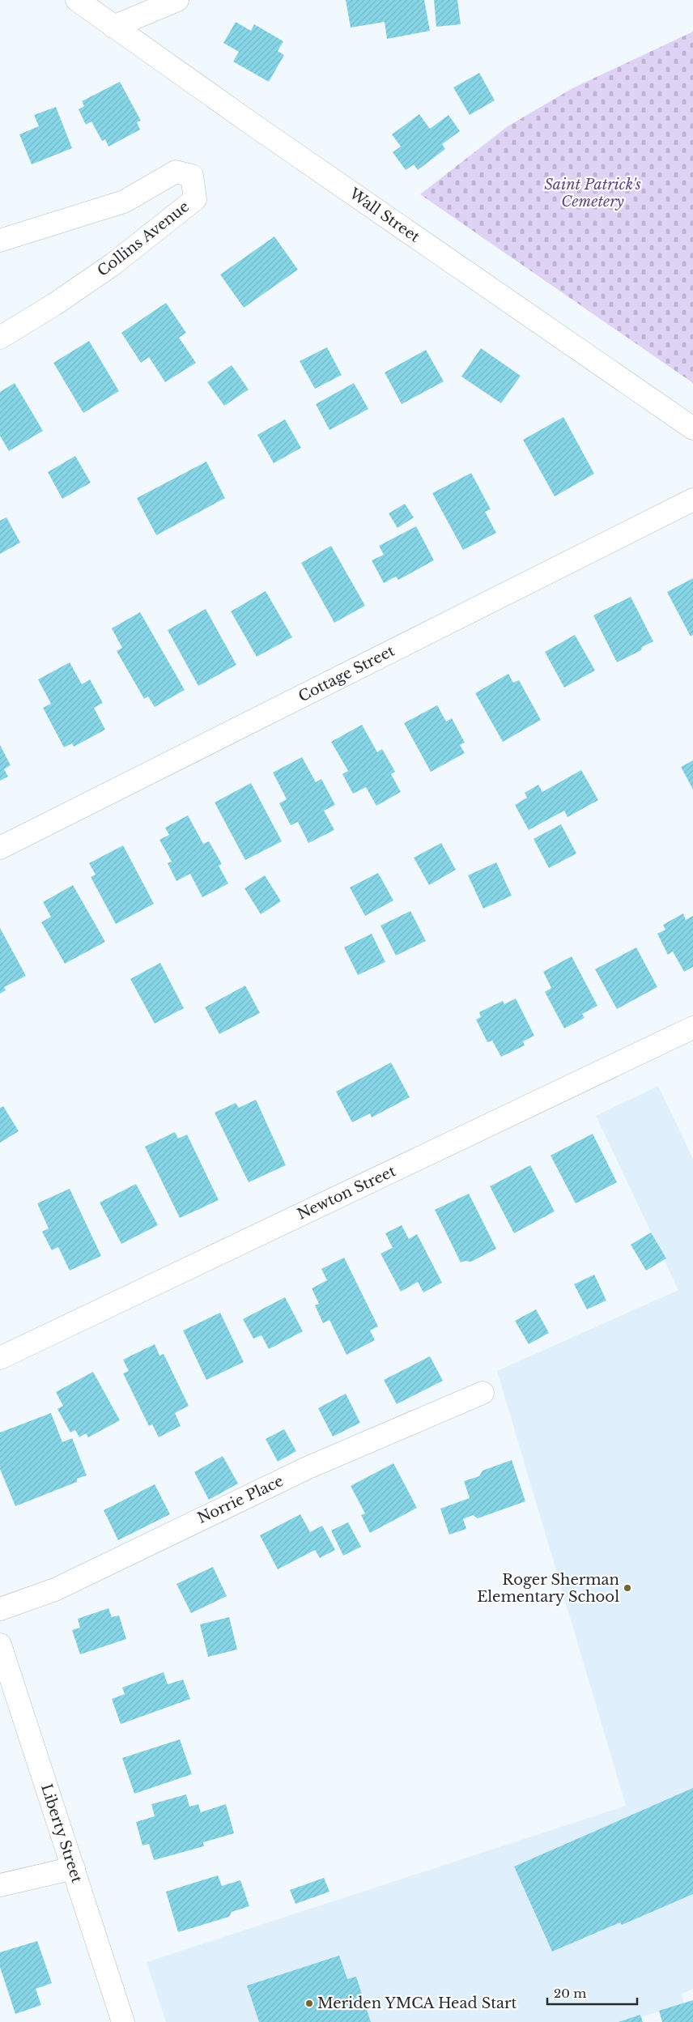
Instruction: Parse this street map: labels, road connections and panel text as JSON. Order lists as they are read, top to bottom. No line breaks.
{"streets":{"street":["Wall Street","Collins Avenue","Cottage Street","Newton Street","Norrie Place","Liberty Street"]},"parks":["Saint Patrick's Cemetery"],"places":["Roger Sherman Elementary School","Meriden YMCA Head Start"],"scale_bar":"20 m"}
